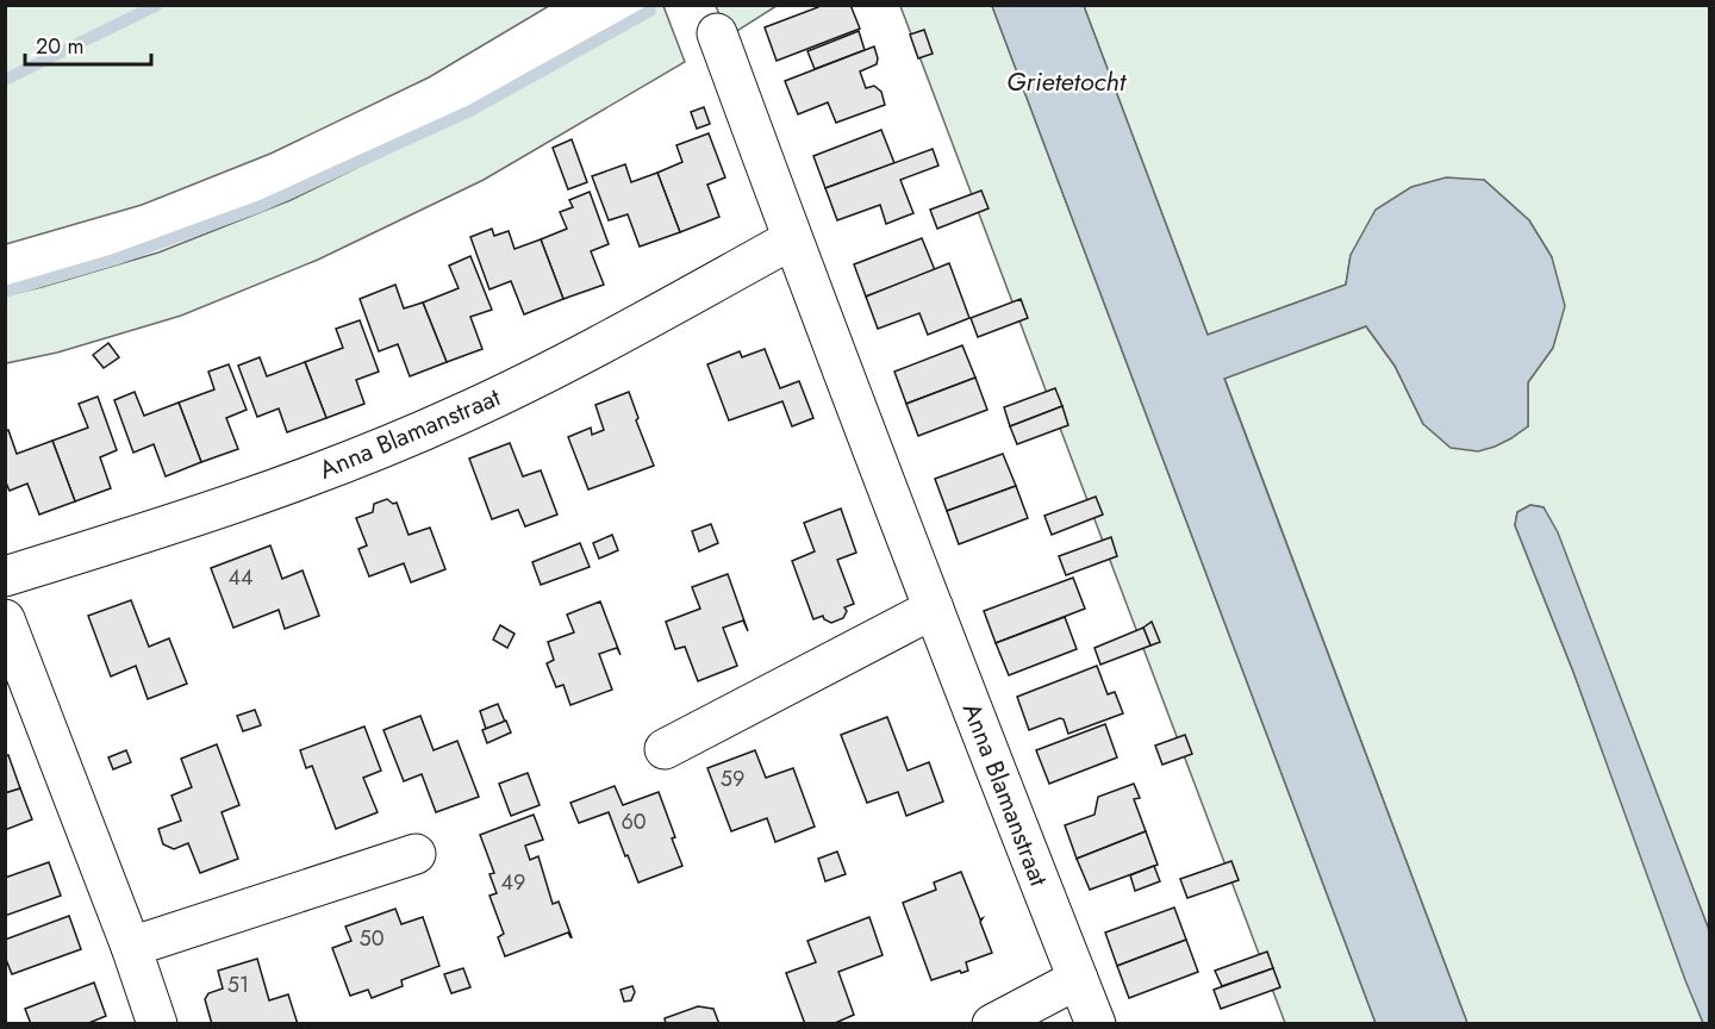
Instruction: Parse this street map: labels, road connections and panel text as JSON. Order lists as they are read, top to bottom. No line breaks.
{"streets":{"street":["Anna Blamanstraat"]},"water":["Grietetocht"],"house_numbers":["44","59","60","49","50","51"],"scale_bar":"20 m"}
